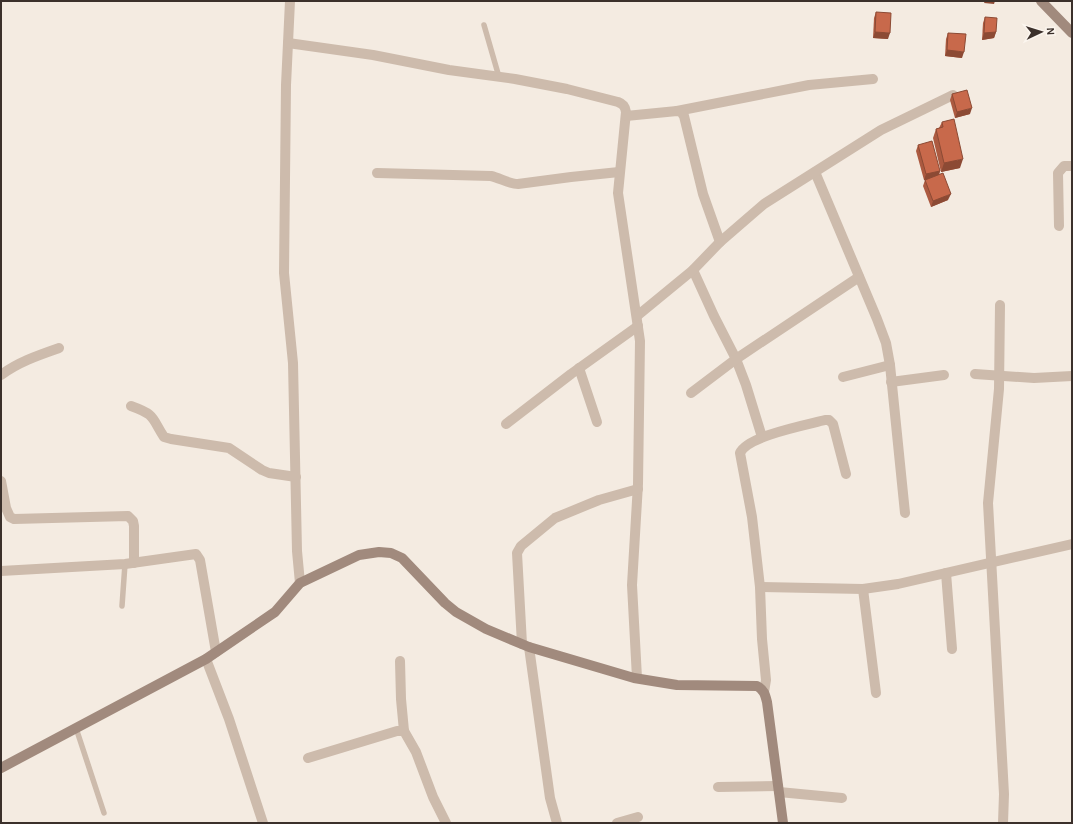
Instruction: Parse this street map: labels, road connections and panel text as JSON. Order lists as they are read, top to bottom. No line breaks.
{"north":"right"}
